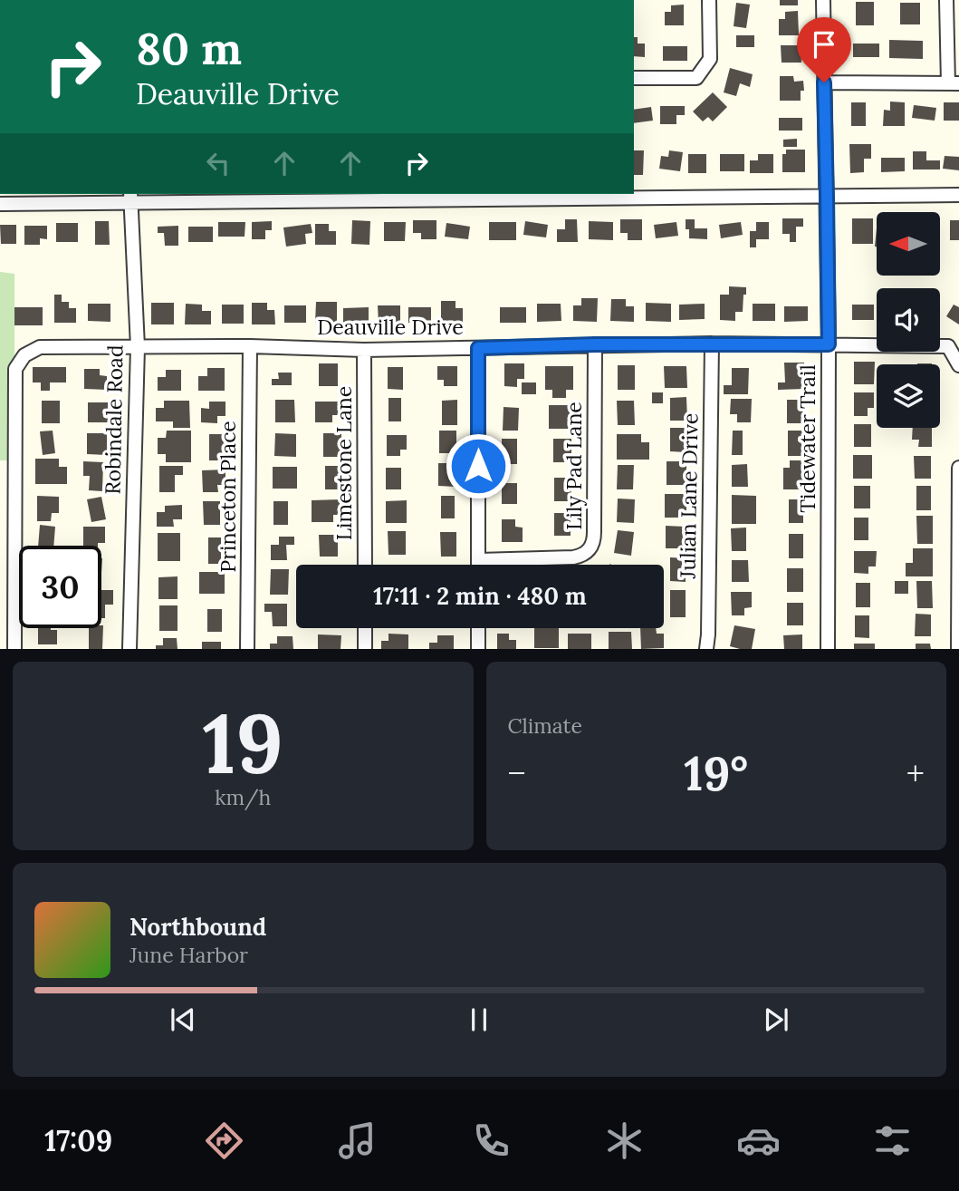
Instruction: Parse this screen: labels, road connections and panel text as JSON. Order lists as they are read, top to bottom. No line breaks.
{"streets":{"street":["Deauville Drive","Robindale Road","Tidewater Trail","Limestone Lane","Lily Pad Lane","Julian Lane Drive","Princeton Place"]},"crossings":[["Deauville Drive","Robindale Road"],["Deauville Drive","Tidewater Trail"],["Deauville Drive","Limestone Lane"],["Deauville Drive","Lily Pad Lane"],["Deauville Drive","Julian Lane Drive"],["Deauville Drive","Princeton Place"]],"north":"left","page":{"turn":["80 m","Deauville Drive"],"limit":"30","trip":"17:11 · 2 min · 480 m","tile":[["19","km/h"],"Climate"],"heat":["−","19°","+"],"song":["Northbound","June Harbor"],"tabs":"17:09"}}
